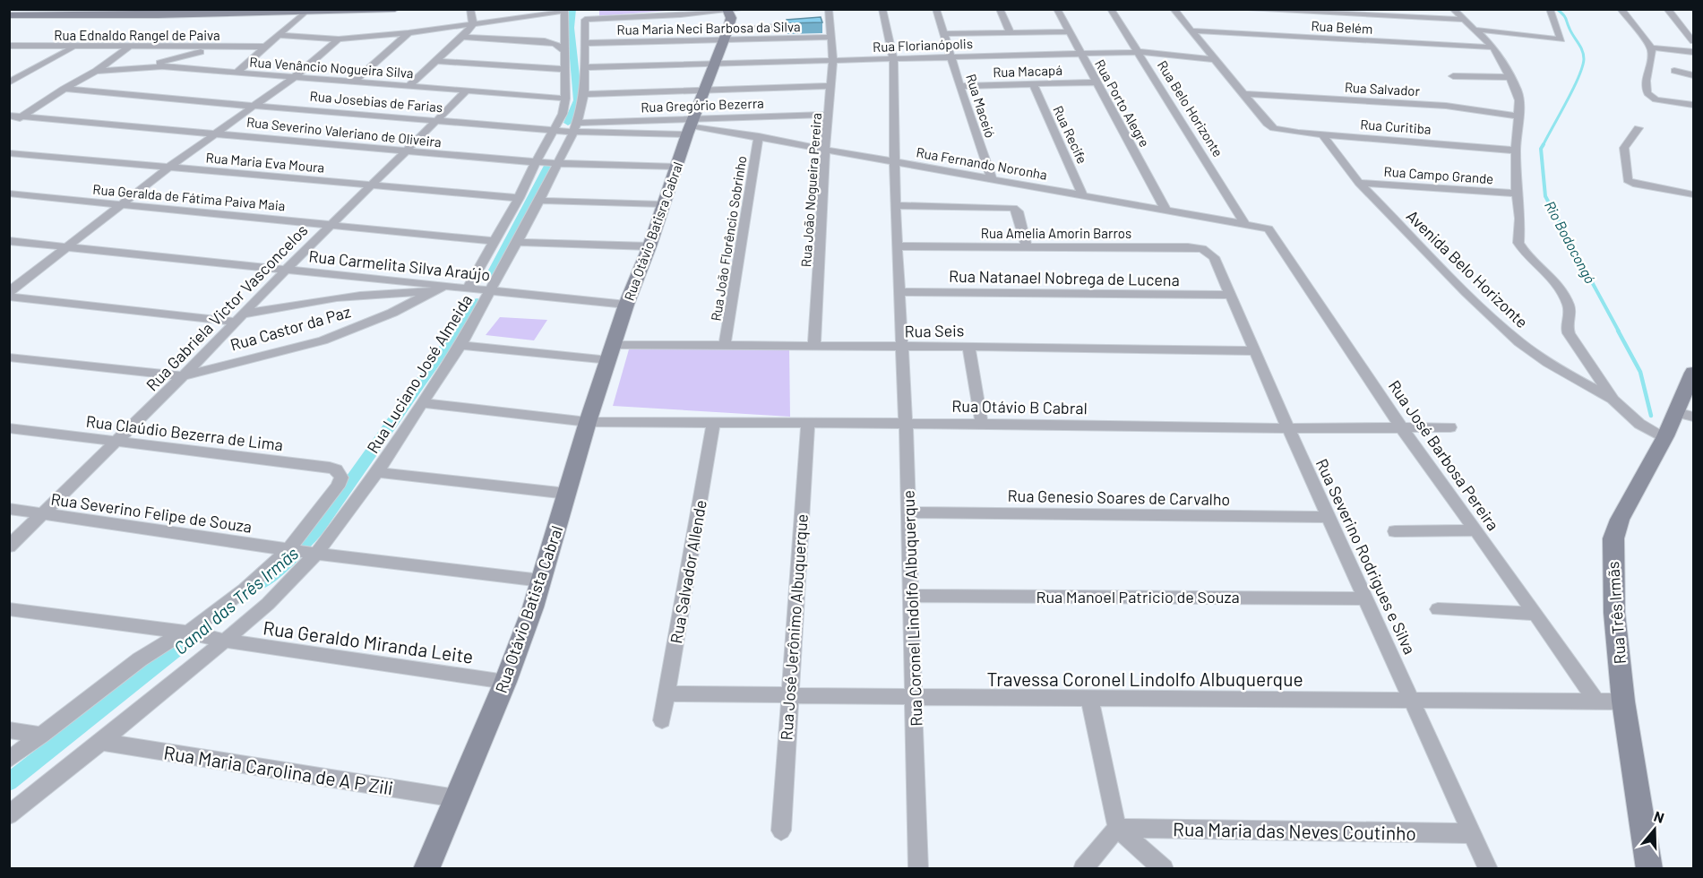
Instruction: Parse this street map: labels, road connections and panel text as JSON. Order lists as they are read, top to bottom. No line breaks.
{"streets":{"street":["Rua Belém","Rua Maria Neci Barbosa da Silva","Rua Ednaldo Rangel de Paiva","Rua Florianópolis","Rua Venâncio Nogueira Silva","Rua Macapá","Rua Salvador","Rua Josebias de Farias","Rua Porto Alegre","Rua Gregório Bezerra","Rua Maceió","Rua Belo Horizonte","Rua Curitiba","Rua Severino Valeriano de Oliveira","Rua Recife","Rua Maria Eva Moura","Rua Fernando Noronha","Rua Campo Grande","Rua João Nogueira Pereira","Rua Geralda de Fátima Paiva Maia","Rua Otávio Batisra Cabral","Rua Amelia Amorin Barros","Rua João Florêncio Sobrinho","Rua Carmelita Silva Araújo","Avenida Belo Horizonte","Rua Natanael Nobrega de Lucena","Rua Gabriela Victor Vasconcelos","Rua Castor da Paz","Rua Seis","Rua Luciano José Almeida","Rua Otávio B Cabral","Rua Claúdio Bezerra de Lima","Rua José Barbosa Pereira","Rua Genesio Soares de Carvalho","Rua Severino Felipe de Souza","Rua Severino Rodrigues e Silva","Rua Salvador Allende","Rua Manoel Patricio de Souza","Rua Coronel Lindolfo Albuquerque","Rua Otávio Batista Cabral","Rua Três Irmãs","Rua José Jerônimo Albuquerque","Rua Geraldo Miranda Leite","Travessa Coronel Lindolfo Albuquerque","Rua Maria Carolina de A P Zili","Rua Maria das Neves Coutinho"]},"crossings":[["Rua Maria Neci Barbosa da Silva","Rua João Nogueira Pereira"],["Rua Maria Neci Barbosa da Silva","Rua Luciano José Almeida"],["Rua Florianópolis","Rua Porto Alegre"],["Rua Florianópolis","Rua Maceió"],["Rua Florianópolis","Rua Belo Horizonte"],["Rua Florianópolis","Rua João Nogueira Pereira"],["Rua Florianópolis","Rua Luciano José Almeida"],["Rua Florianópolis","Rua Coronel Lindolfo Albuquerque"],["Rua Venâncio Nogueira Silva","Rua Gabriela Victor Vasconcelos"],["Rua Venâncio Nogueira Silva","Rua Luciano José Almeida"],["Rua Macapá","Rua Porto Alegre"],["Rua Macapá","Rua Maceió"],["Rua Macapá","Rua Recife"],["Rua Salvador","Rua Curitiba"],["Rua Josebias de Farias","Rua Gregório Bezerra"],["Rua Josebias de Farias","Rua Fernando Noronha"],["Rua Josebias de Farias","Rua Otávio Batisra Cabral"],["Rua Josebias de Farias","Rua Gabriela Victor Vasconcelos"],["Rua Josebias de Farias","Rua Luciano José Almeida"],["Rua Porto Alegre","Rua Fernando Noronha"],["Rua Gregório Bezerra","Rua Fernando Noronha"],["Rua Gregório Bezerra","Rua João Nogueira Pereira"],["Rua Gregório Bezerra","Rua Otávio Batisra Cabral"],["Rua Gregório Bezerra","Rua Luciano José Almeida"],["Rua Maceió","Rua Fernando Noronha"],["Rua Belo Horizonte","Rua Fernando Noronha"],["Rua Curitiba","Avenida Belo Horizonte"],["Rua Severino Valeriano de Oliveira","Rua Otávio Batisra Cabral"],["Rua Severino Valeriano de Oliveira","Rua Gabriela Victor Vasconcelos"],["Rua Severino Valeriano de Oliveira","Rua Luciano José Almeida"],["Rua Recife","Rua Fernando Noronha"],["Rua Maria Eva Moura","Rua Gabriela Victor Vasconcelos"],["Rua Maria Eva Moura","Rua Luciano José Almeida"],["Rua Fernando Noronha","Rua João Nogueira Pereira"],["Rua Fernando Noronha","Rua Otávio Batisra Cabral"],["Rua Fernando Noronha","Rua João Florêncio Sobrinho"],["Rua Fernando Noronha","Rua José Barbosa Pereira"],["Rua Fernando Noronha","Rua Coronel Lindolfo Albuquerque"],["Rua Campo Grande","Avenida Belo Horizonte"],["Rua João Nogueira Pereira","Rua Seis"],["Rua Geralda de Fátima Paiva Maia","Rua Gabriela Victor Vasconcelos"],["Rua Geralda de Fátima Paiva Maia","Rua Luciano José Almeida"],["Rua Otávio Batisra Cabral","Rua Carmelita Silva Araújo"],["Rua Otávio Batisra Cabral","Rua Seis"],["Rua Otávio Batisra Cabral","Rua Otávio Batista Cabral"],["Rua Amelia Amorin Barros","Rua Severino Rodrigues e Silva"],["Rua Amelia Amorin Barros","Rua Coronel Lindolfo Albuquerque"],["Rua João Florêncio Sobrinho","Rua Seis"],["Rua Carmelita Silva Araújo","Rua Gabriela Victor Vasconcelos"],["Rua Carmelita Silva Araújo","Rua Castor da Paz"],["Rua Carmelita Silva Araújo","Rua Luciano José Almeida"],["Rua Natanael Nobrega de Lucena","Rua Severino Rodrigues e Silva"],["Rua Natanael Nobrega de Lucena","Rua Coronel Lindolfo Albuquerque"],["Rua Gabriela Victor Vasconcelos","Rua Castor da Paz"],["Rua Gabriela Victor Vasconcelos","Rua Claúdio Bezerra de Lima"],["Rua Gabriela Victor Vasconcelos","Rua Severino Felipe de Souza"],["Rua Seis","Rua Luciano José Almeida"],["Rua Seis","Rua Severino Rodrigues e Silva"],["Rua Seis","Rua Coronel Lindolfo Albuquerque"],["Rua Seis","Rua Otávio Batista Cabral"],["Rua Luciano José Almeida","Rua Severino Felipe de Souza"],["Rua Luciano José Almeida","Rua Geraldo Miranda Leite"],["Rua Luciano José Almeida","Rua Maria Carolina de A P Zili"],["Rua Otávio B Cabral","Rua José Barbosa Pereira"],["Rua Otávio B Cabral","Rua Severino Rodrigues e Silva"],["Rua Otávio B Cabral","Rua Salvador Allende"],["Rua Otávio B Cabral","Rua Coronel Lindolfo Albuquerque"],["Rua Otávio B Cabral","Rua Otávio Batista Cabral"],["Rua Otávio B Cabral","Rua José Jerônimo Albuquerque"],["Rua Claúdio Bezerra de Lima","Rua Severino Felipe de Souza"],["Rua José Barbosa Pereira","Travessa Coronel Lindolfo Albuquerque"],["Rua Genesio Soares de Carvalho","Rua Severino Rodrigues e Silva"],["Rua Genesio Soares de Carvalho","Rua Coronel Lindolfo Albuquerque"],["Rua Severino Rodrigues e Silva","Rua Manoel Patricio de Souza"],["Rua Severino Rodrigues e Silva","Travessa Coronel Lindolfo Albuquerque"],["Rua Severino Rodrigues e Silva","Rua Maria das Neves Coutinho"],["Rua Salvador Allende","Travessa Coronel Lindolfo Albuquerque"],["Rua Manoel Patricio de Souza","Rua Coronel Lindolfo Albuquerque"],["Rua Coronel Lindolfo Albuquerque","Travessa Coronel Lindolfo Albuquerque"],["Rua Otávio Batista Cabral","Rua Geraldo Miranda Leite"],["Rua Otávio Batista Cabral","Rua Maria Carolina de A P Zili"],["Rua Três Irmãs","Travessa Coronel Lindolfo Albuquerque"],["Rua José Jerônimo Albuquerque","Travessa Coronel Lindolfo Albuquerque"]],"water":["Rio Bodocongó","Canal das Três Irmãs"],"north":"top"}
